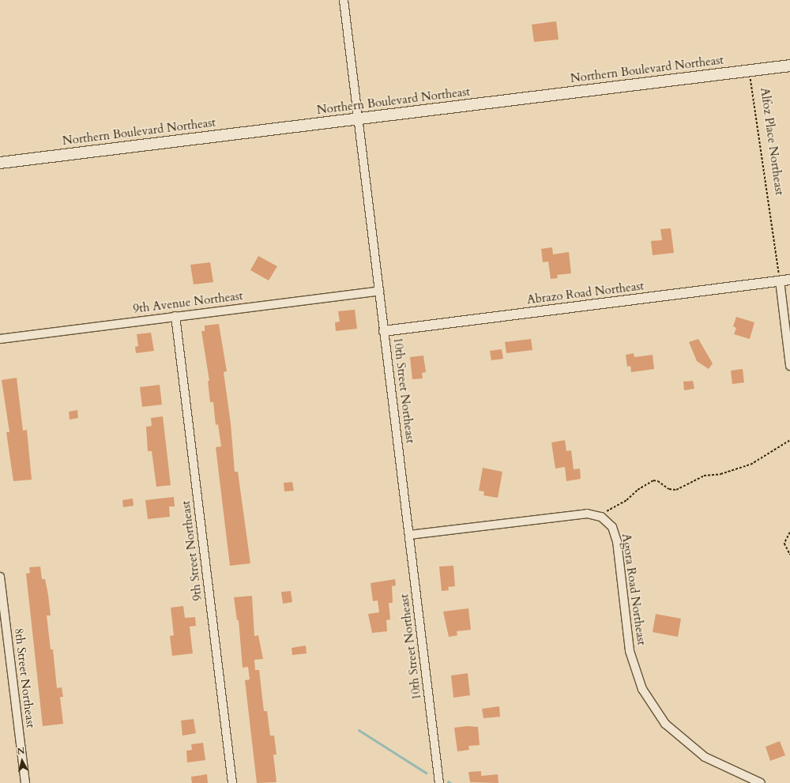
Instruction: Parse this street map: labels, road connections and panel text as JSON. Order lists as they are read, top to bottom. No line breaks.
{"streets":{"main road":["Northern Boulevard Northeast"],"street":["Abrazo Road Northeast","9th Avenue Northeast","10th Street Northeast","9th Street Northeast","Agora Road Northeast","8th Street Northeast"],"path":["Alfoz Place Northeast"]},"crossings":[["Northern Boulevard Northeast","Alfoz Place Northeast"],["Northern Boulevard Northeast","10th Street Northeast"],["Alfoz Place Northeast","Abrazo Road Northeast"],["Abrazo Road Northeast","10th Street Northeast"],["9th Avenue Northeast","10th Street Northeast"],["9th Avenue Northeast","9th Street Northeast"]],"north":"top"}
